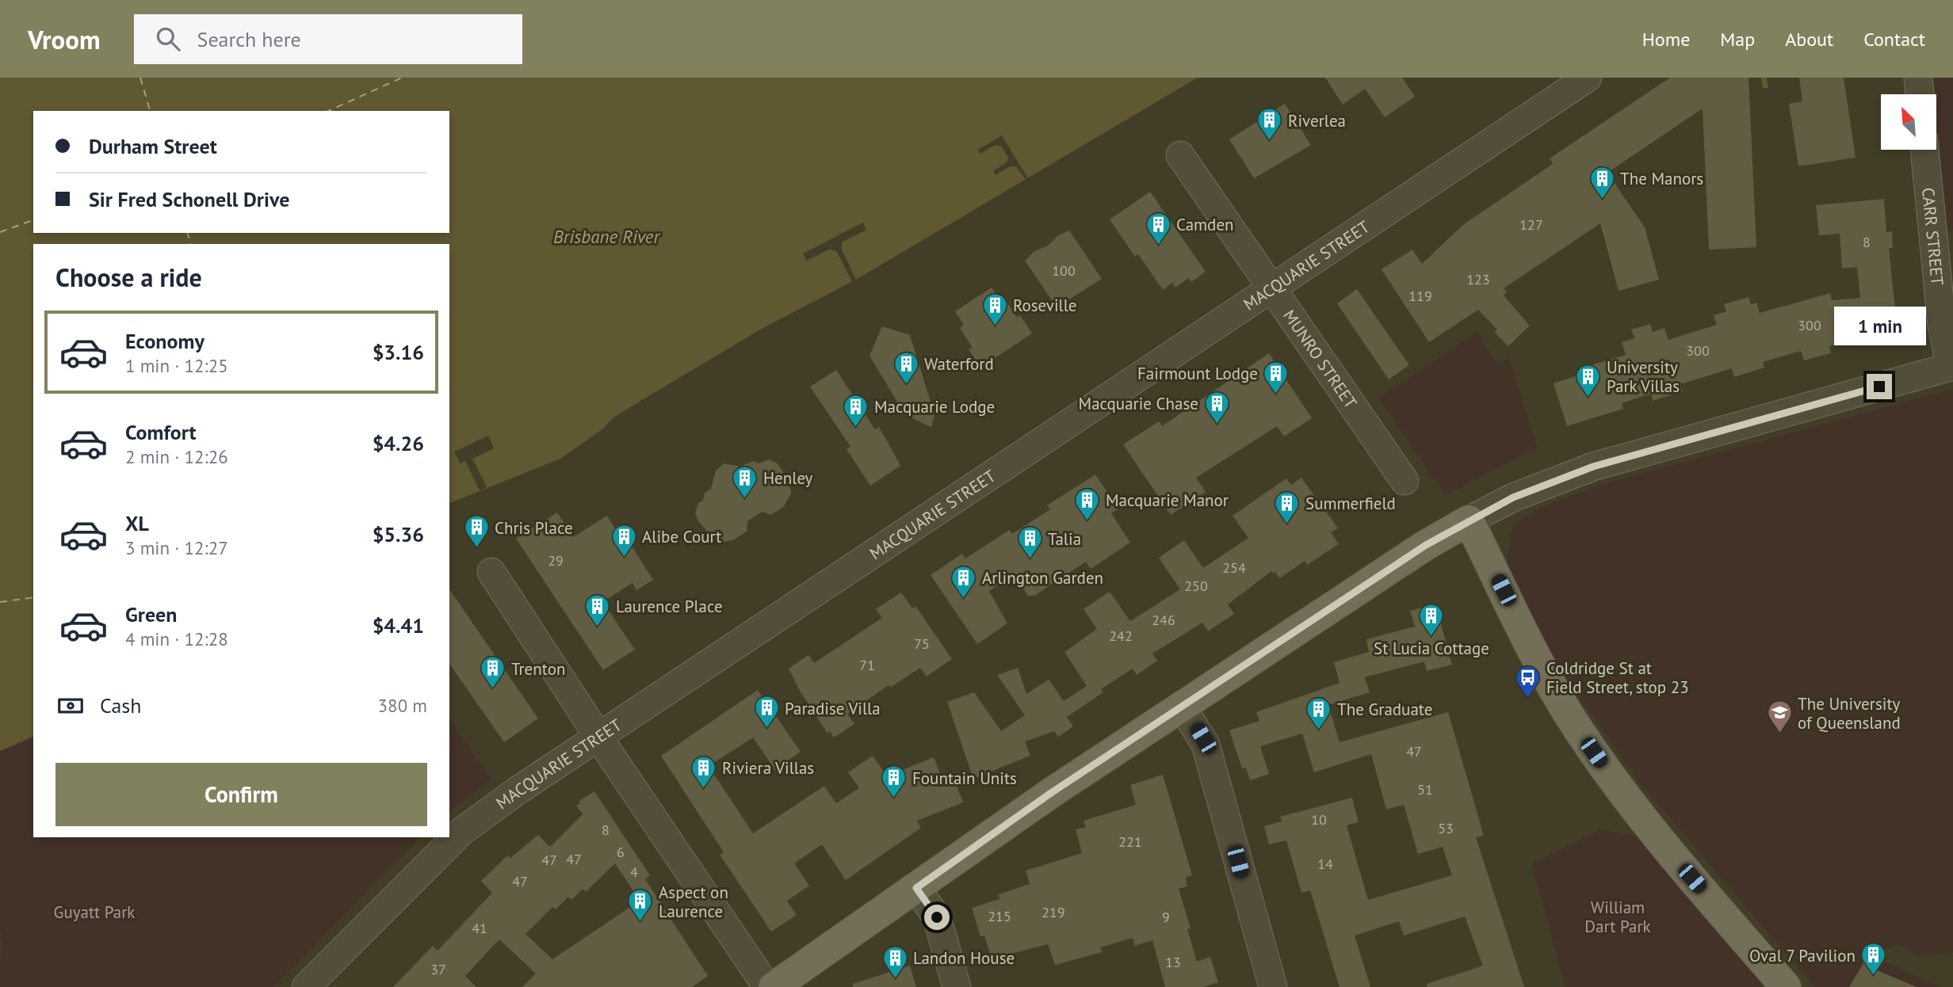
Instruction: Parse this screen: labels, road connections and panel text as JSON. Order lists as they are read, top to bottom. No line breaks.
{"streets":{"street":["CARR STREET","MACQUARIE STREET","MUNRO STREET"]},"crossings":[["MACQUARIE STREET","MUNRO STREET"]],"water":["Brisbane River"],"parks":["William Dart Park","Guyatt Park"],"places":{"building":["Riverlea","The Manors","Camden","Roseville","Waterford","Fairmount Lodge","University Park Villas","Macquarie Chase","Macquarie Lodge","Henley","Macquarie Manor","Summerfield","Chris Place","Alibe Court","Talia","Arlington Garden","Laurence Place","St Lucia Cottage","Trenton","Paradise Villa","The Graduate","Riviera Villas","Fountain Units","Aspect on Laurence","Oval 7 Pavilion","Landon House"],"bus stop":["Coldridge St at Field Street, stop 23"],"school or university":["The University of Queensland"]},"house_numbers":["127","8","100","123","119","300","300","29","254","250","246","242","75","71","47","51","10","53","8","221","6","47","47","14","4","47","219","215","9","41","13","37"],"north":"top left","page":{"header":"Vroom","search":"Search here","nav":["Home","Map","About","Contact"],"banner":["Durham Street","Sir Fred Schonell Drive"],"heading":"Choose a ride","bubble":"1 min","list":[{"name":"Economy","note":"1 min · 12:25","value":"$3.16"},{"name":"Comfort","note":"2 min · 12:26","value":"$4.26"},{"name":"XL","note":"3 min · 12:27","value":"$5.36"},{"name":"Green","note":"4 min · 12:28","value":"$4.41"}],"pay":["Cash","380 m"],"buttons":"Confirm"}}
